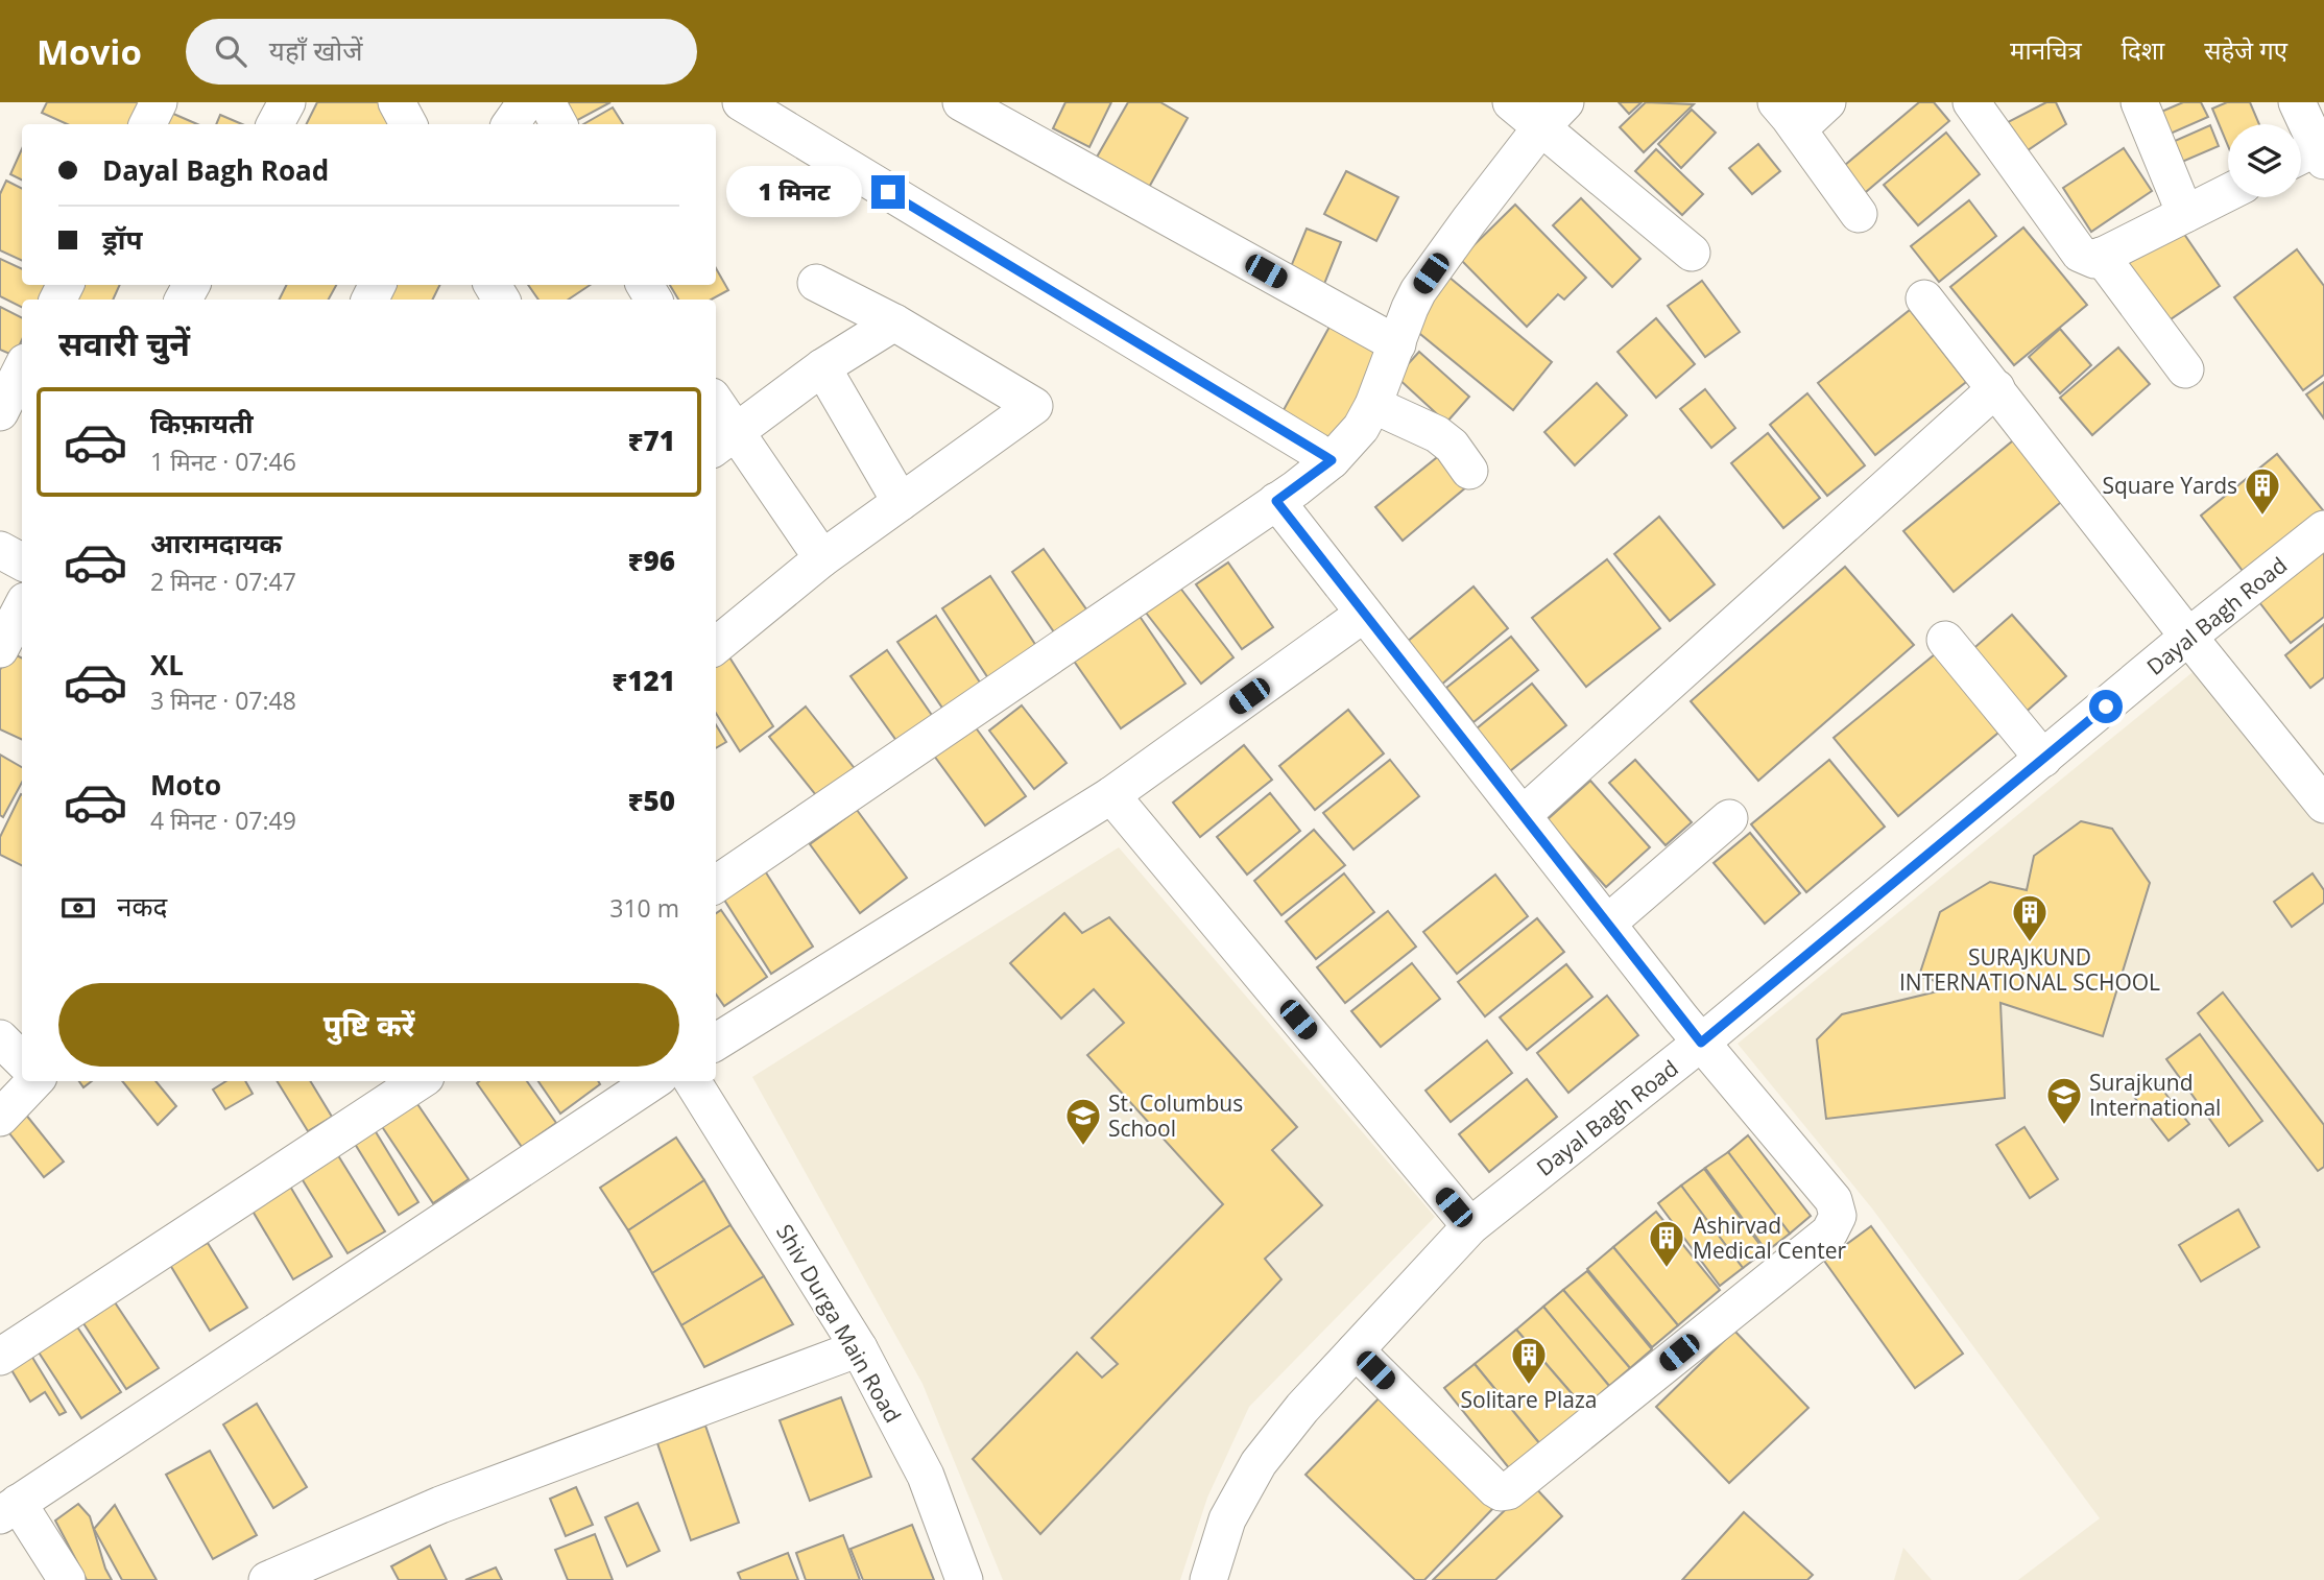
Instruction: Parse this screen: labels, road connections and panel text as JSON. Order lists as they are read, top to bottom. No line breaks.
{"streets":{"street":["Dayal Bagh Road","Shiv Durga Main Road"]},"places":{"building":["Square Yards","SURAJKUND INTERNATIONAL SCHOOL","Ashirvad Medical Center","Solitare Plaza"],"school or university":["Surajkund International","St. Columbus School"]},"page":{"header":"Movio","search":"यहाँ खोजें","nav":["मानचित्र","दिशा","सहेजे गए"],"banner":["Dayal Bagh Road","ड्रॉप"],"bubble":"1 मिनट","heading":"सवारी चुनें","list":[{"name":"किफ़ायती","note":"1 मिनट · 07:46","value":"₹71"},{"name":"आरामदायक","note":"2 मिनट · 07:47","value":"₹96"},{"name":"XL","note":"3 मिनट · 07:48","value":"₹121"},{"name":"Moto","note":"4 मिनट · 07:49","value":"₹50"}],"pay":["नकद","310 m"],"buttons":"पुष्टि करें"}}
